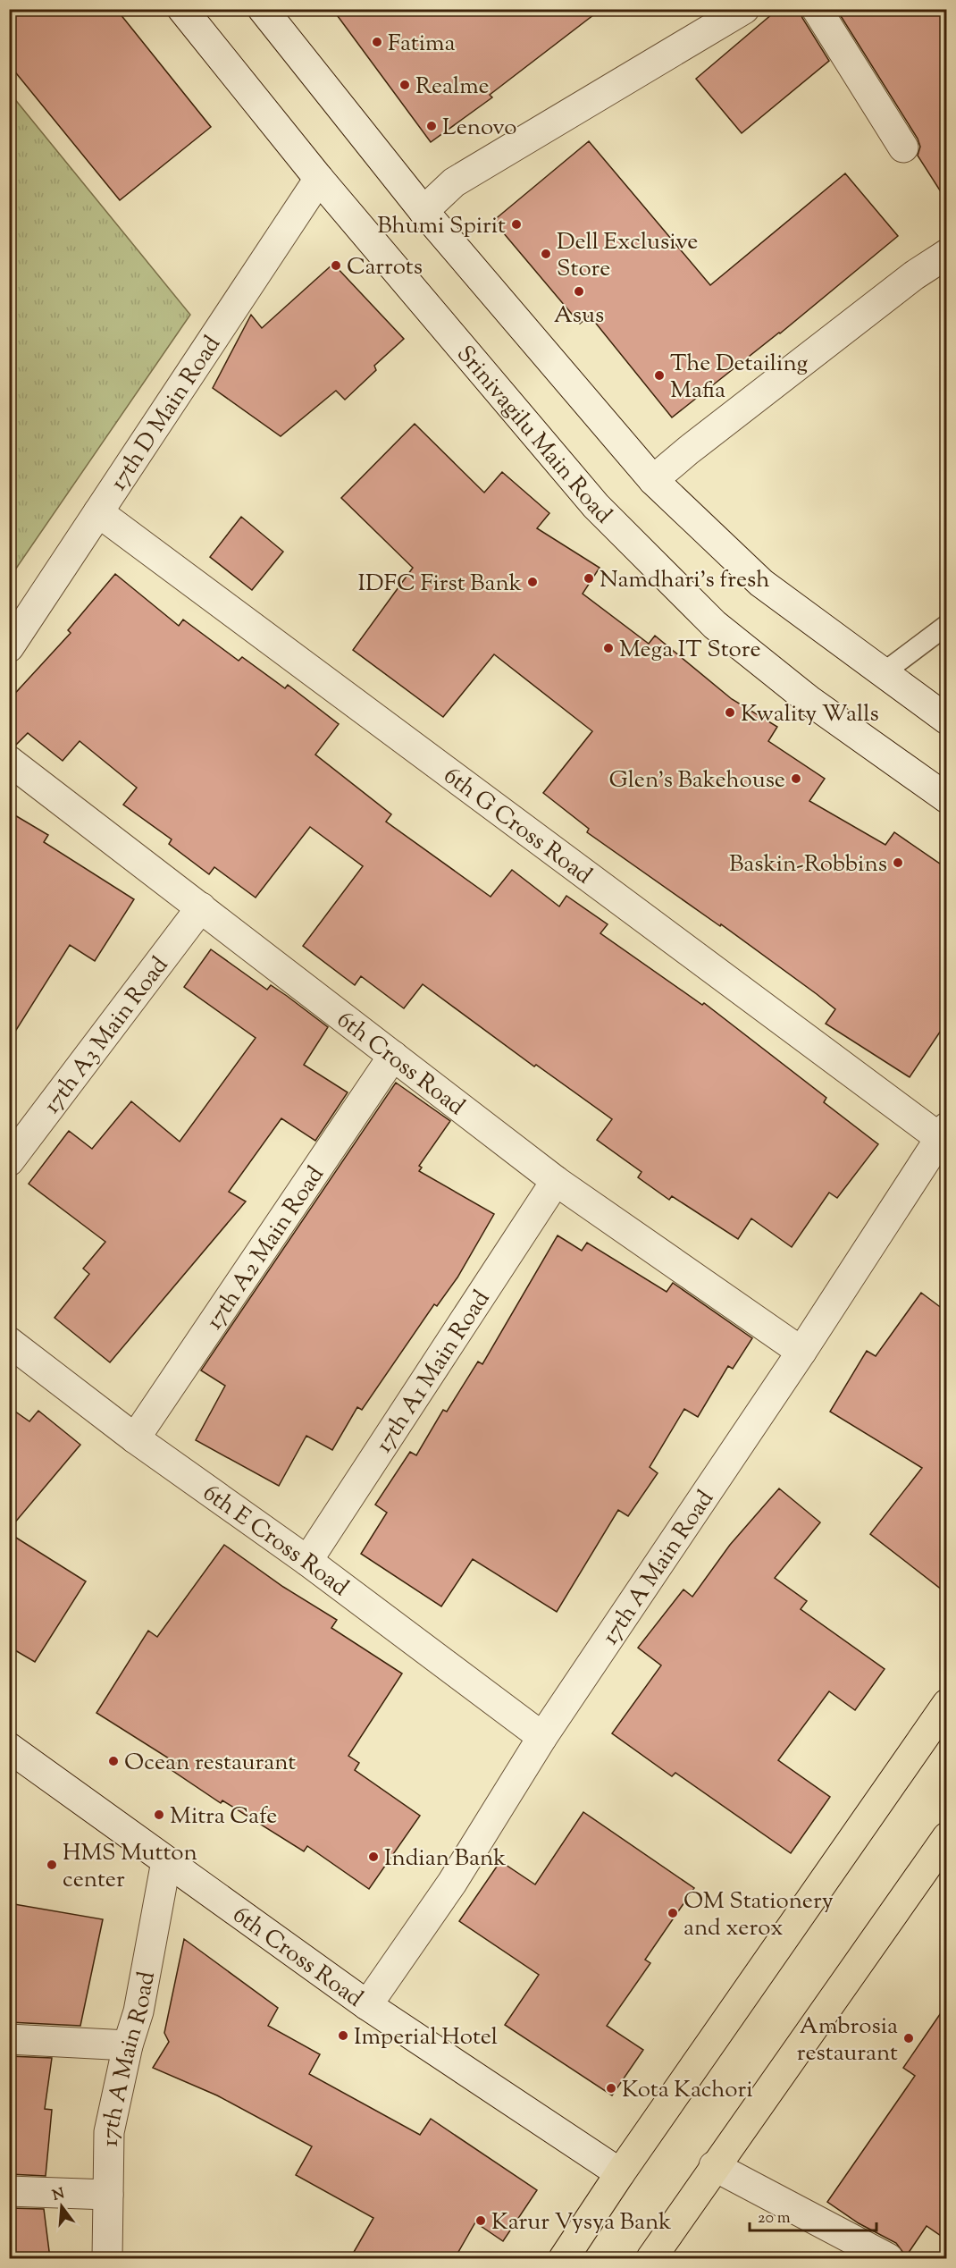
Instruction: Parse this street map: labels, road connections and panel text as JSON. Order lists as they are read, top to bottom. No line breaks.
{"streets":{"street":["17th D Main Road","Srinivagilu Main Road","6th G Cross Road","17th A3 Main Road","6th Cross Road","17th A2 Main Road","17th A1 Main Road","6th E Cross Road","17th A Main Road"]},"crossings":[["17th D Main Road","Srinivagilu Main Road"],["17th D Main Road","6th G Cross Road"],["6th G Cross Road","17th A Main Road"],["17th A3 Main Road","6th Cross Road"],["6th Cross Road","17th A2 Main Road"],["6th Cross Road","17th A1 Main Road"],["6th Cross Road","17th A Main Road"],["17th A2 Main Road","6th E Cross Road"],["17th A1 Main Road","6th E Cross Road"],["6th E Cross Road","17th A Main Road"]],"places":["Fatima","Realme","Lenovo","Bhumi Spirit","Dell Exclusive Store","Carrots","Asus","The Detailing Mafia","Namdhari's fresh","IDFC First Bank","Mega IT Store","Kwality Walls","Glen's Bakehouse","Baskin-Robbins","Ocean restaurant","Mitra Cafe","Indian Bank","HMS Mutton center","OM Stationery and xerox","Imperial Hotel","Ambrosia restaurant","Kota Kachori","Karur Vysya Bank"],"scale_bar":"20 m","north":"top"}
